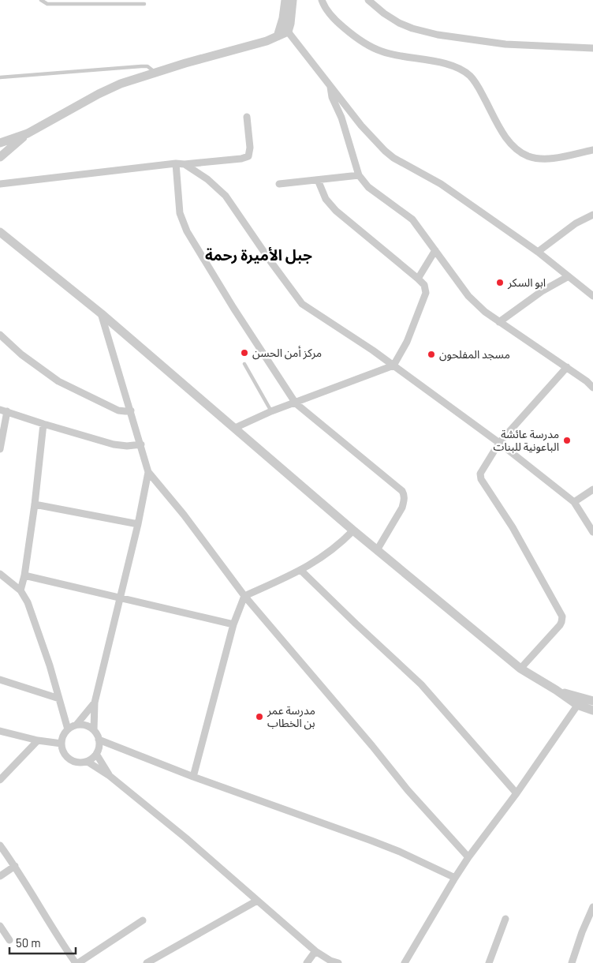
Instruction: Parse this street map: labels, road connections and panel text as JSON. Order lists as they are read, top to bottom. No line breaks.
{"districts":["جبل الأميرة رحمة"],"places":["ابو السكر","مركز أمن الحسن","مسجد المفلحون","مدرسة عائشة الباعونية للبنات","مدرسة عمر بن الخطاب"],"scale_bar":"50 m"}
